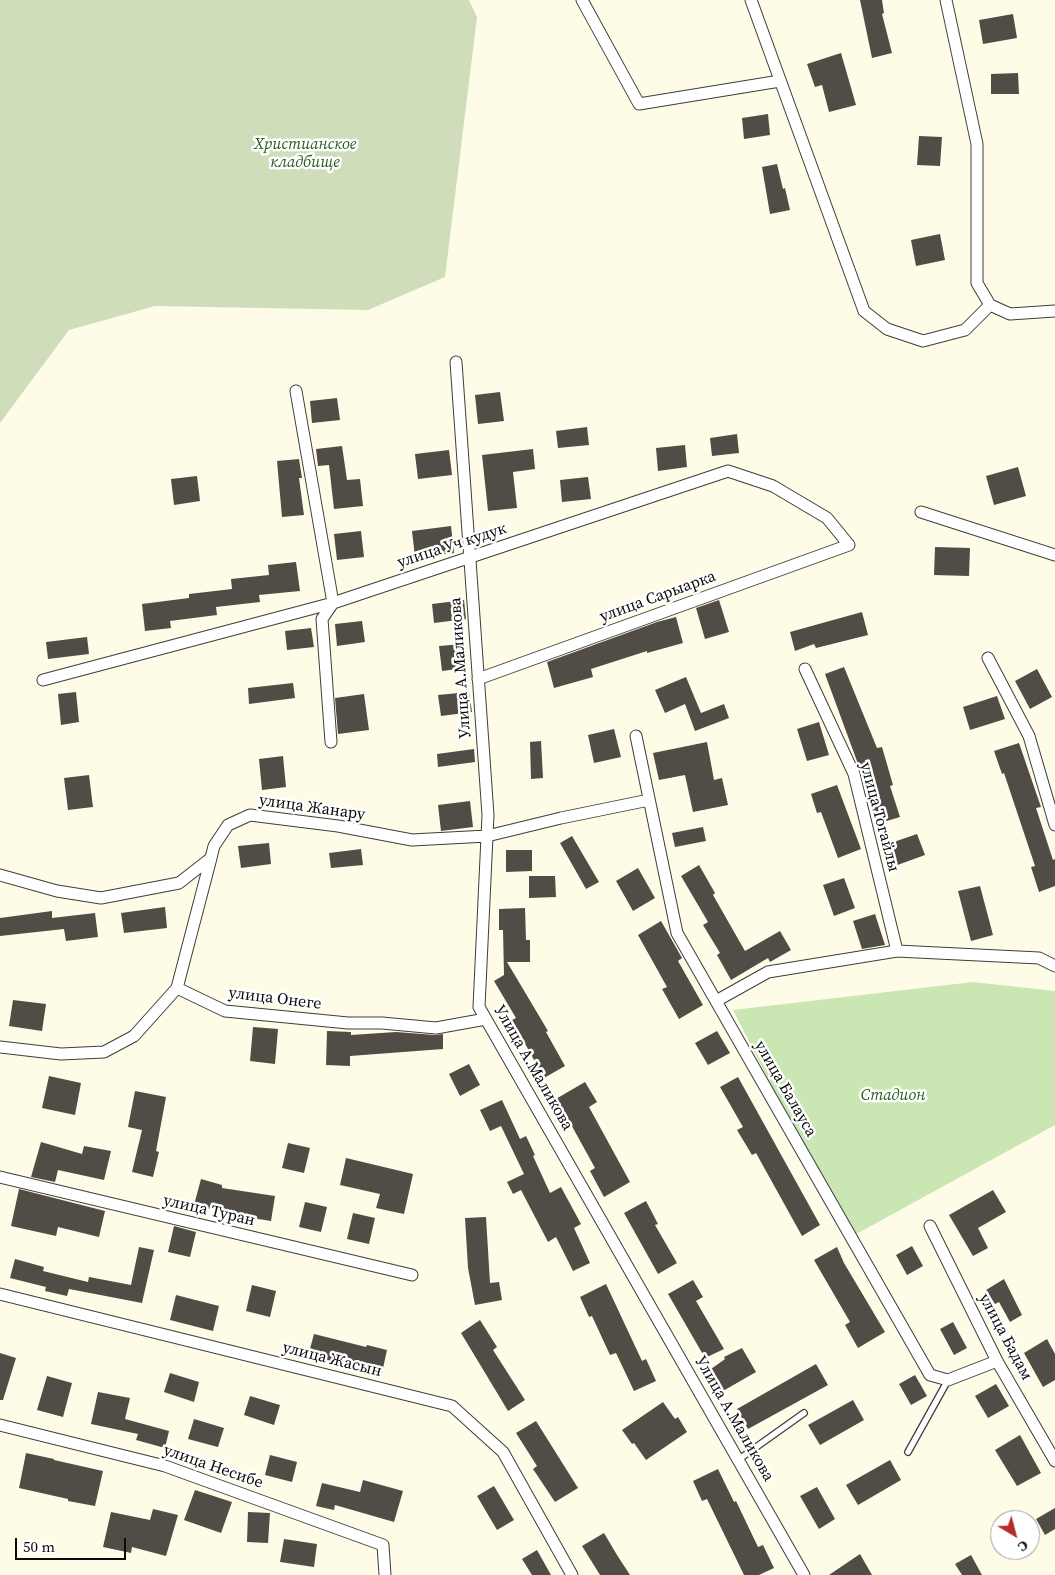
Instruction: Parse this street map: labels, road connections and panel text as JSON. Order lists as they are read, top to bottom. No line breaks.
{"streets":{"street":["улица Уч кудук","улица Сарыарка","Улица А.Маликова","улица Жанару","улица Тогайлы","улица Онеге","улица Балауса","улица Туран","улица Бадам","улица Жасын","улица Несибе"]},"crossings":[["улица Уч кудук","улица Сарыарка"],["улица Уч кудук","Улица А.Маликова"],["улица Сарыарка","Улица А.Маликова"],["Улица А.Маликова","улица Жанару"],["Улица А.Маликова","улица Онеге"],["улица Жанару","улица Балауса"]],"parks":["Христианское кладбище","Стадион"],"scale_bar":"50 m","north":"bottom right"}
